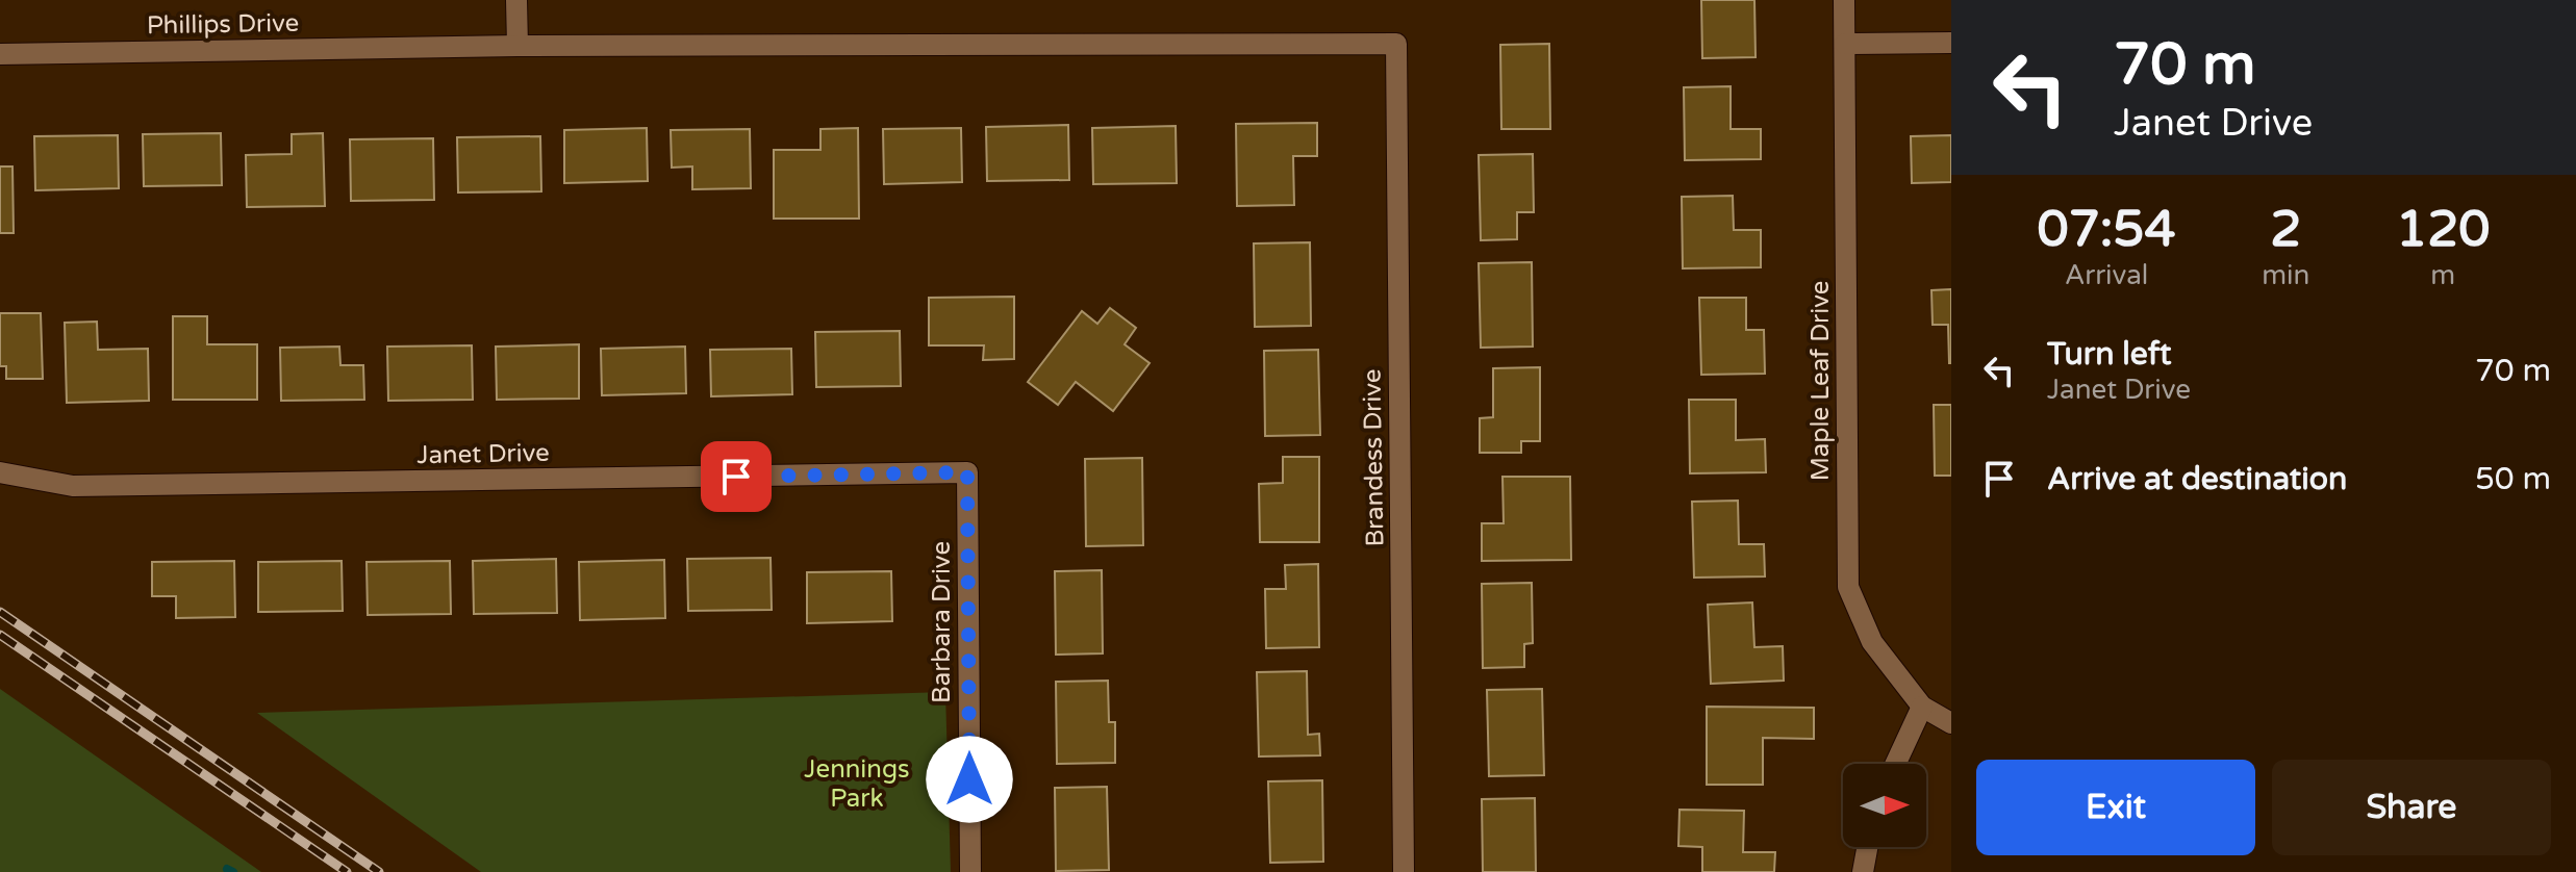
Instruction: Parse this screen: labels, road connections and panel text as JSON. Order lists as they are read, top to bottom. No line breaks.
{"streets":{"street":["Phillips Drive","Maple Leaf Drive","Janet Drive","Brandess Drive","Barbara Drive"]},"crossings":[["Phillips Drive","Brandess Drive"],["Janet Drive","Barbara Drive"]],"parks":["Jennings Park"],"north":"right","page":{"turn":["70 m","Janet Drive"],"eta":["07:54","Arrival","2","min","120","m"],"list":[{"name":"Turn left","note":"Janet Drive","value":"70 m"},{"name":"Arrive at destination","value":"50 m"}],"buttons":["Exit","Share"]}}
